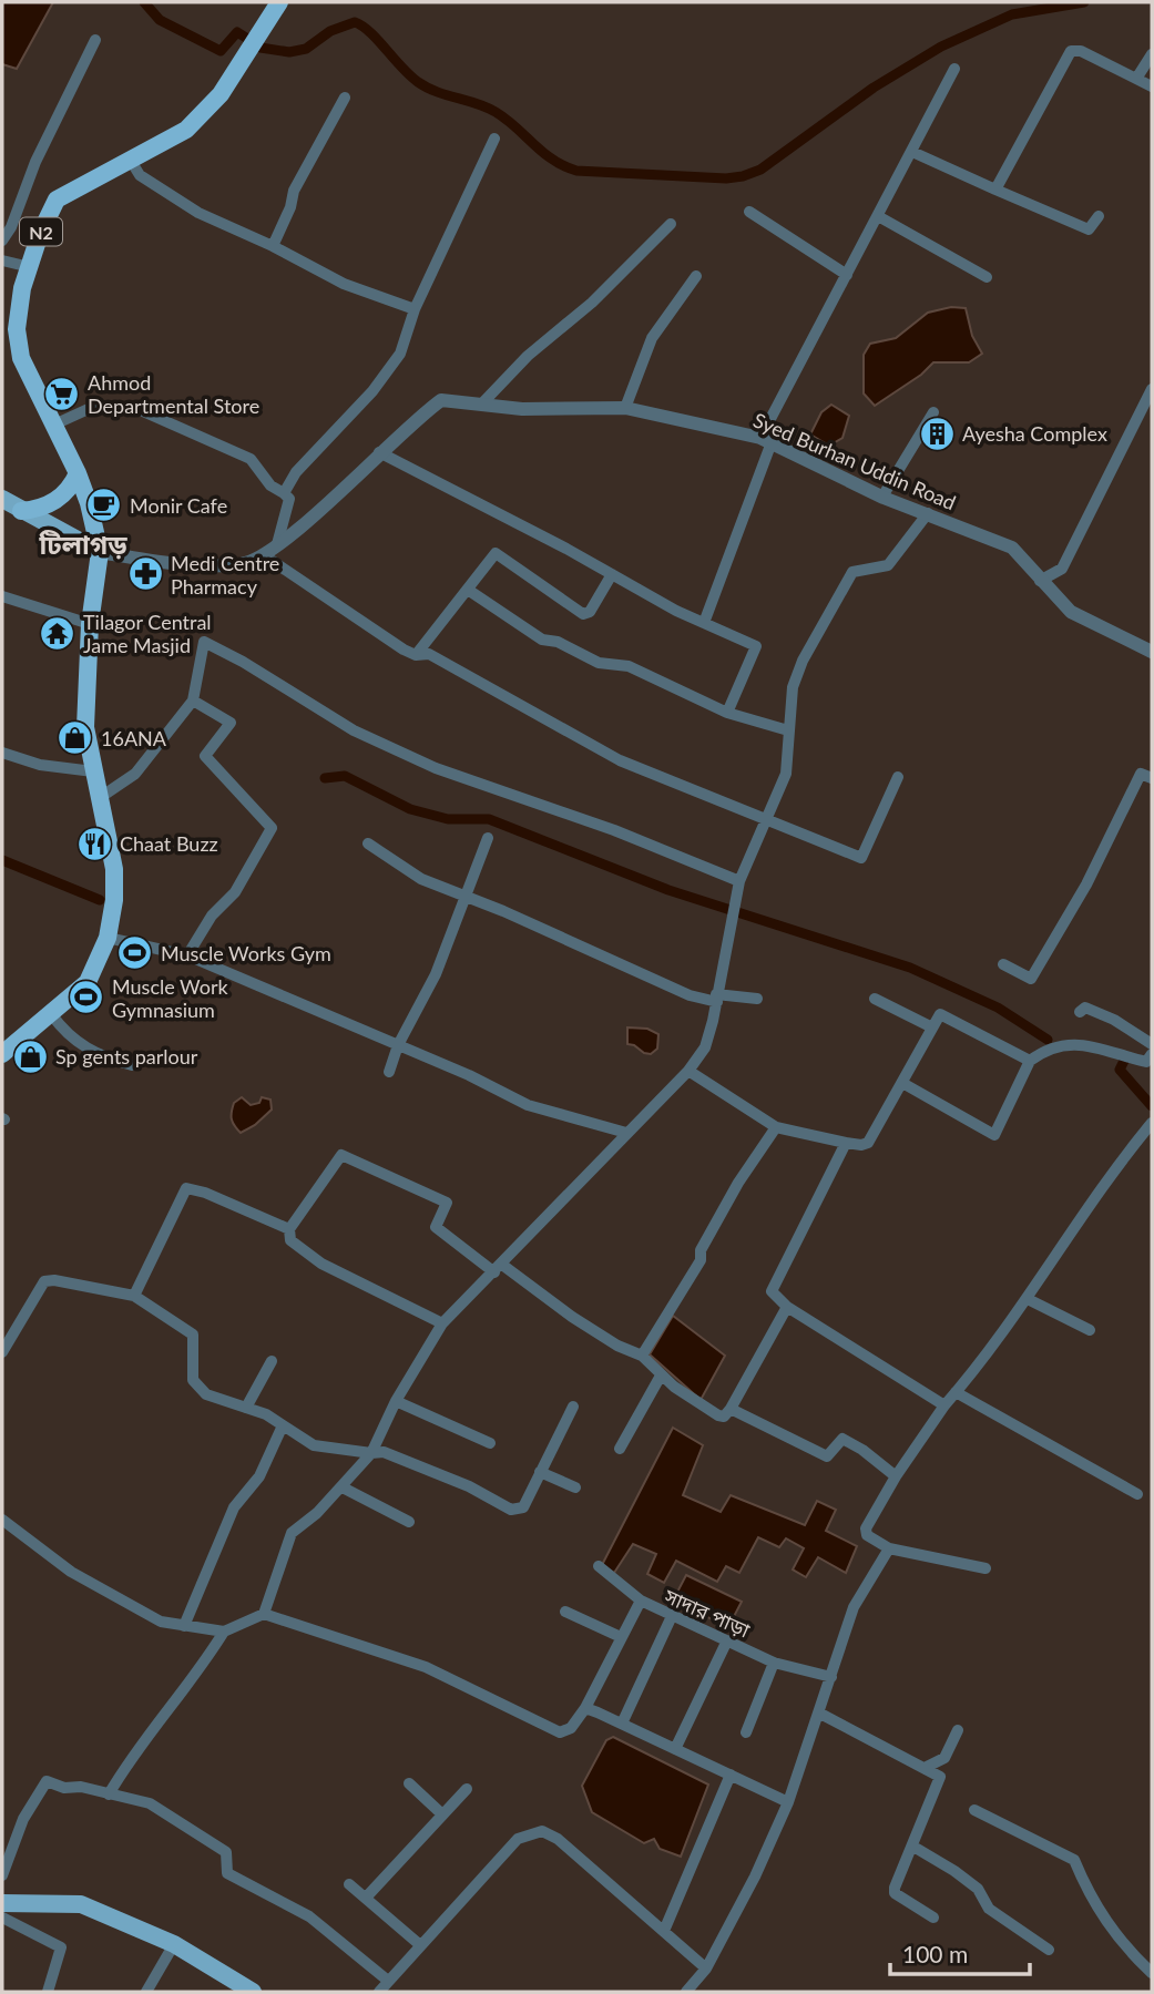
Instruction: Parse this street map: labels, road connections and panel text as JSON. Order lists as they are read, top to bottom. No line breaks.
{"streets":{"highway":["N2"],"street":["Syed Burhan Uddin Road","সাদার পাড়া"]},"crossings":[["N2","Syed Burhan Uddin Road"]],"districts":["টিলাগড়"],"places":{"supermarket":["Ahmod Departmental Store"],"building":["Ayesha Complex"],"cafe":["Monir Cafe"],"pharmacy":["Medi Centre Pharmacy"],"temple":["Tilagor Central Jame Masjid"],"shop":["16ANA","Sp gents parlour"],"restaurant":["Chaat Buzz"],"sports":["Muscle Works Gym","Muscle Work Gymnasium"]},"scale_bar":"100 m"}
